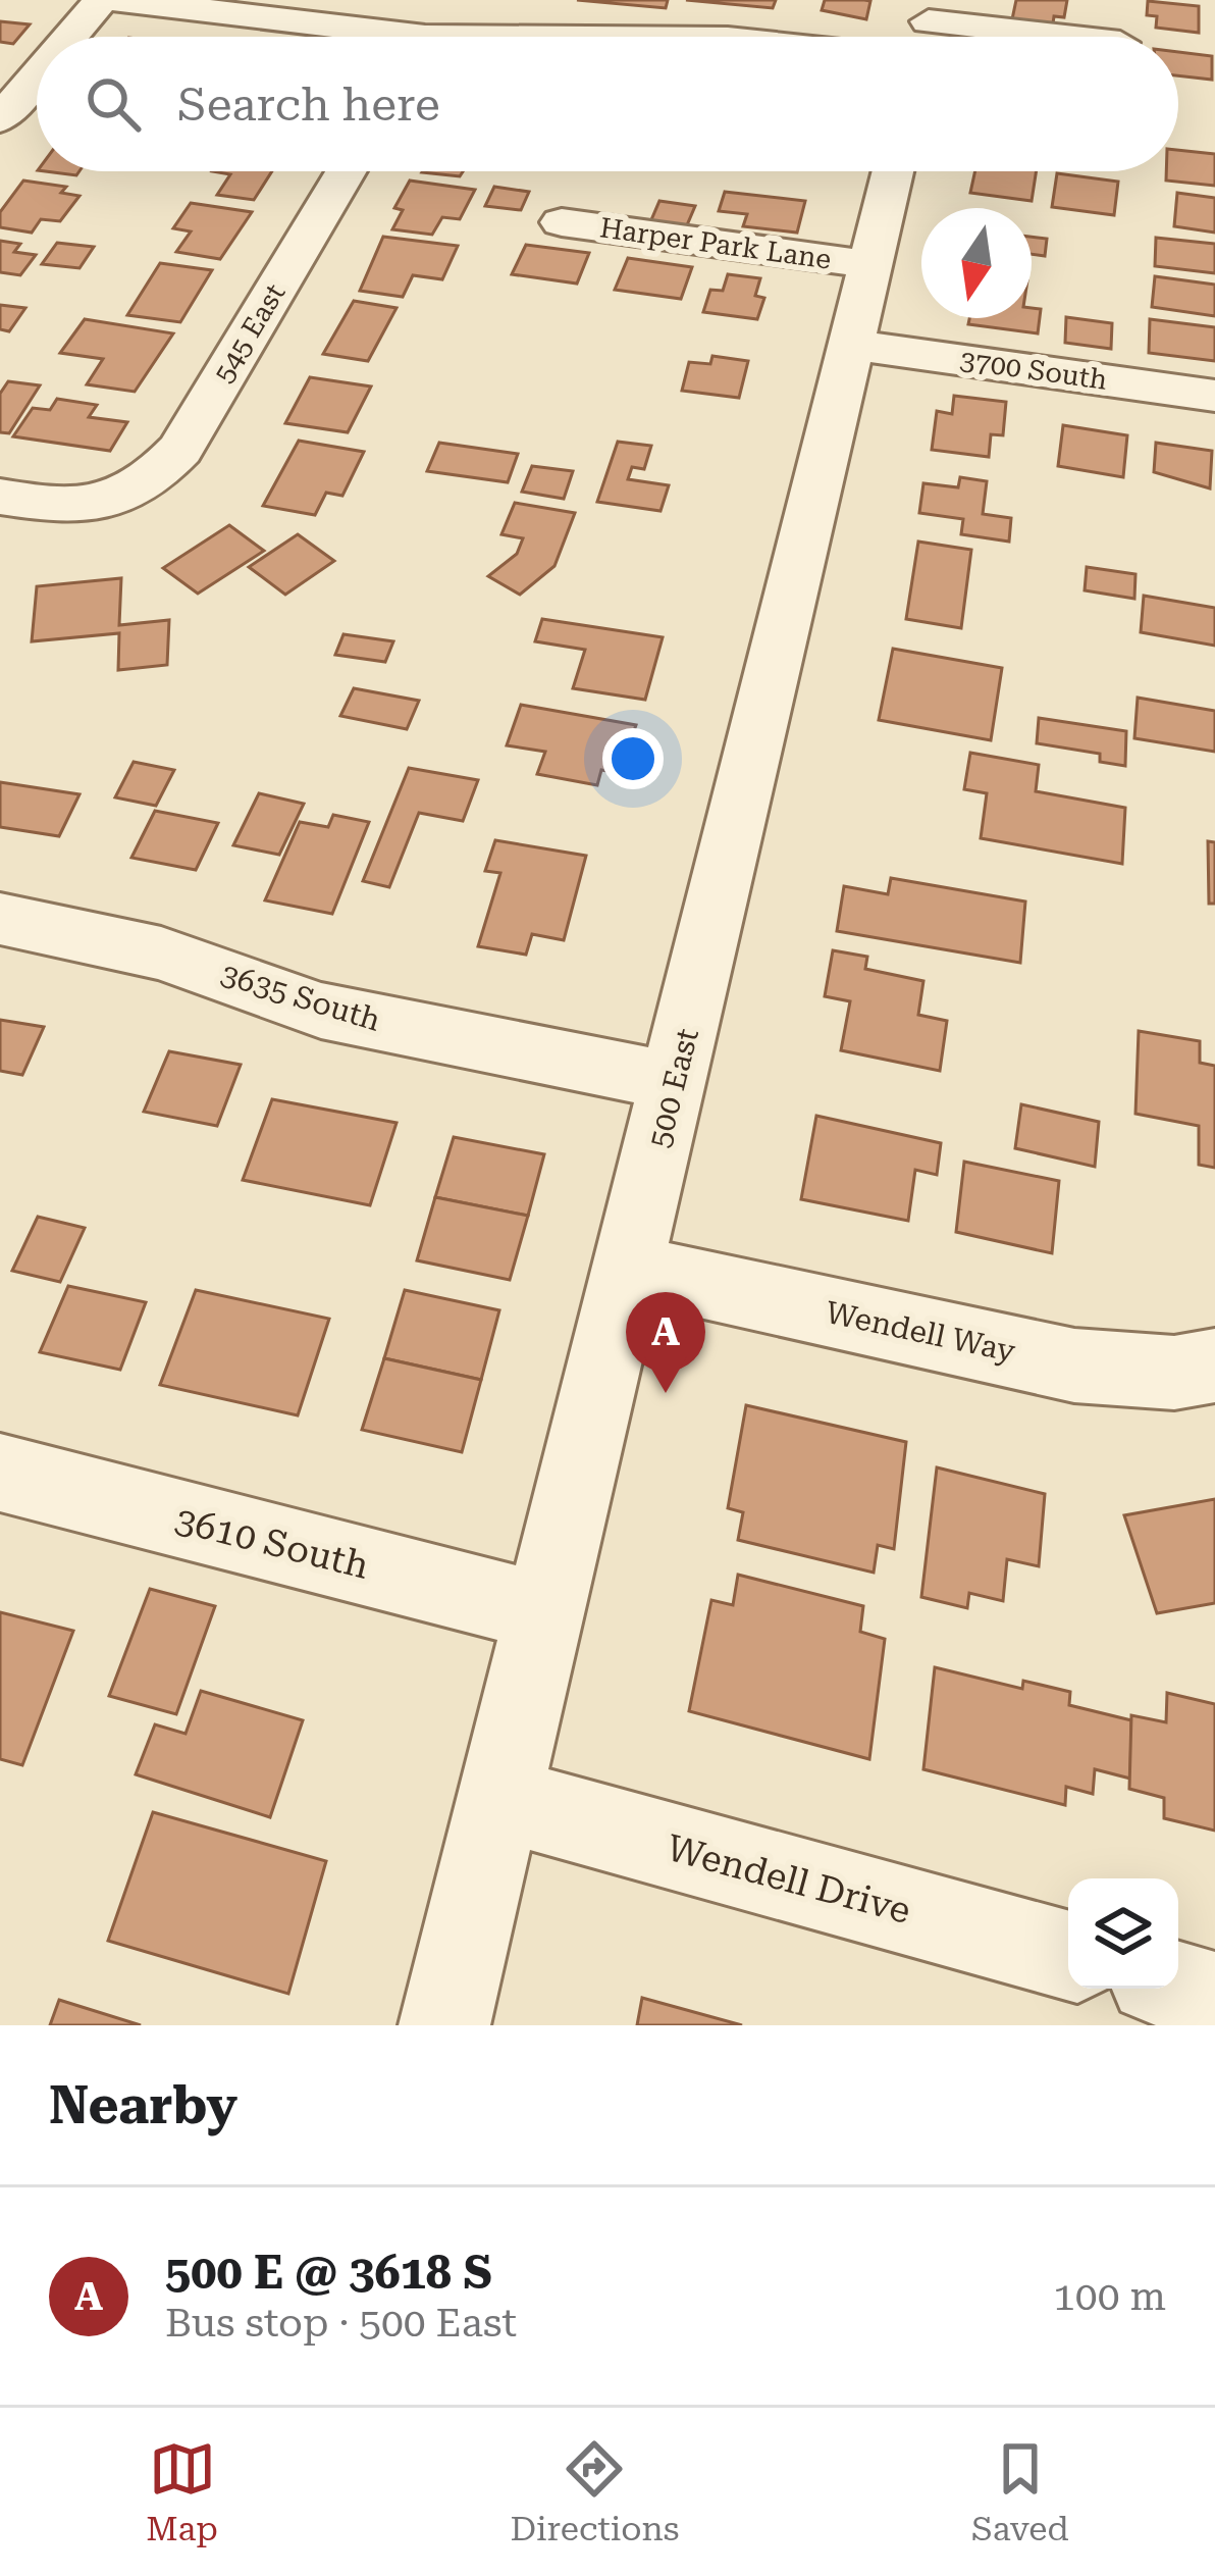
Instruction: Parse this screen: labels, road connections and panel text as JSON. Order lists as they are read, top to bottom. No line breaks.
{"streets":{"street":["Harper Park Lane","545 East","3700 South","3635 South","500 East","Wendell Way","3610 South","Wendell Drive"]},"crossings":[["Harper Park Lane","500 East"],["3700 South","500 East"],["3635 South","500 East"],["500 East","Wendell Way"],["500 East","3610 South"],["500 East","Wendell Drive"]],"north":"bottom","page":{"search":"Search here","pins":"A","heading":"Nearby","list":[{"mark":"A","name":"500 E @ 3618 S","note":"Bus stop · 500 East","value":"100 m"}],"nav":["Map","Directions","Saved"]}}
